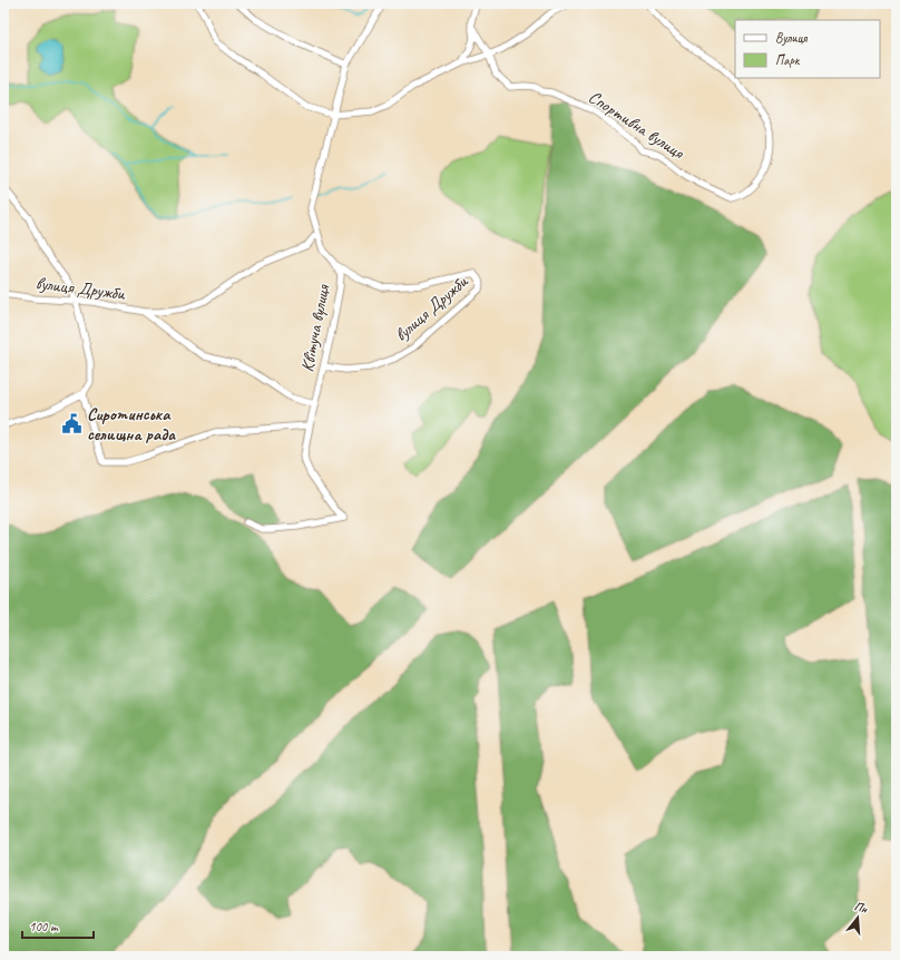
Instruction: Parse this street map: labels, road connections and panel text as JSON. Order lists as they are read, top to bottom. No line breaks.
{"streets":{"street":["Спортивна вулиця","вулиця Дружби","Квітуча вулиця"]},"crossings":[["вулиця Дружби","Квітуча вулиця"]],"places":{"public building":["Сиротинська селищна рада"]},"legend":["Вулиця","Парк"],"scale_bar":"100 m","north":"top"}
